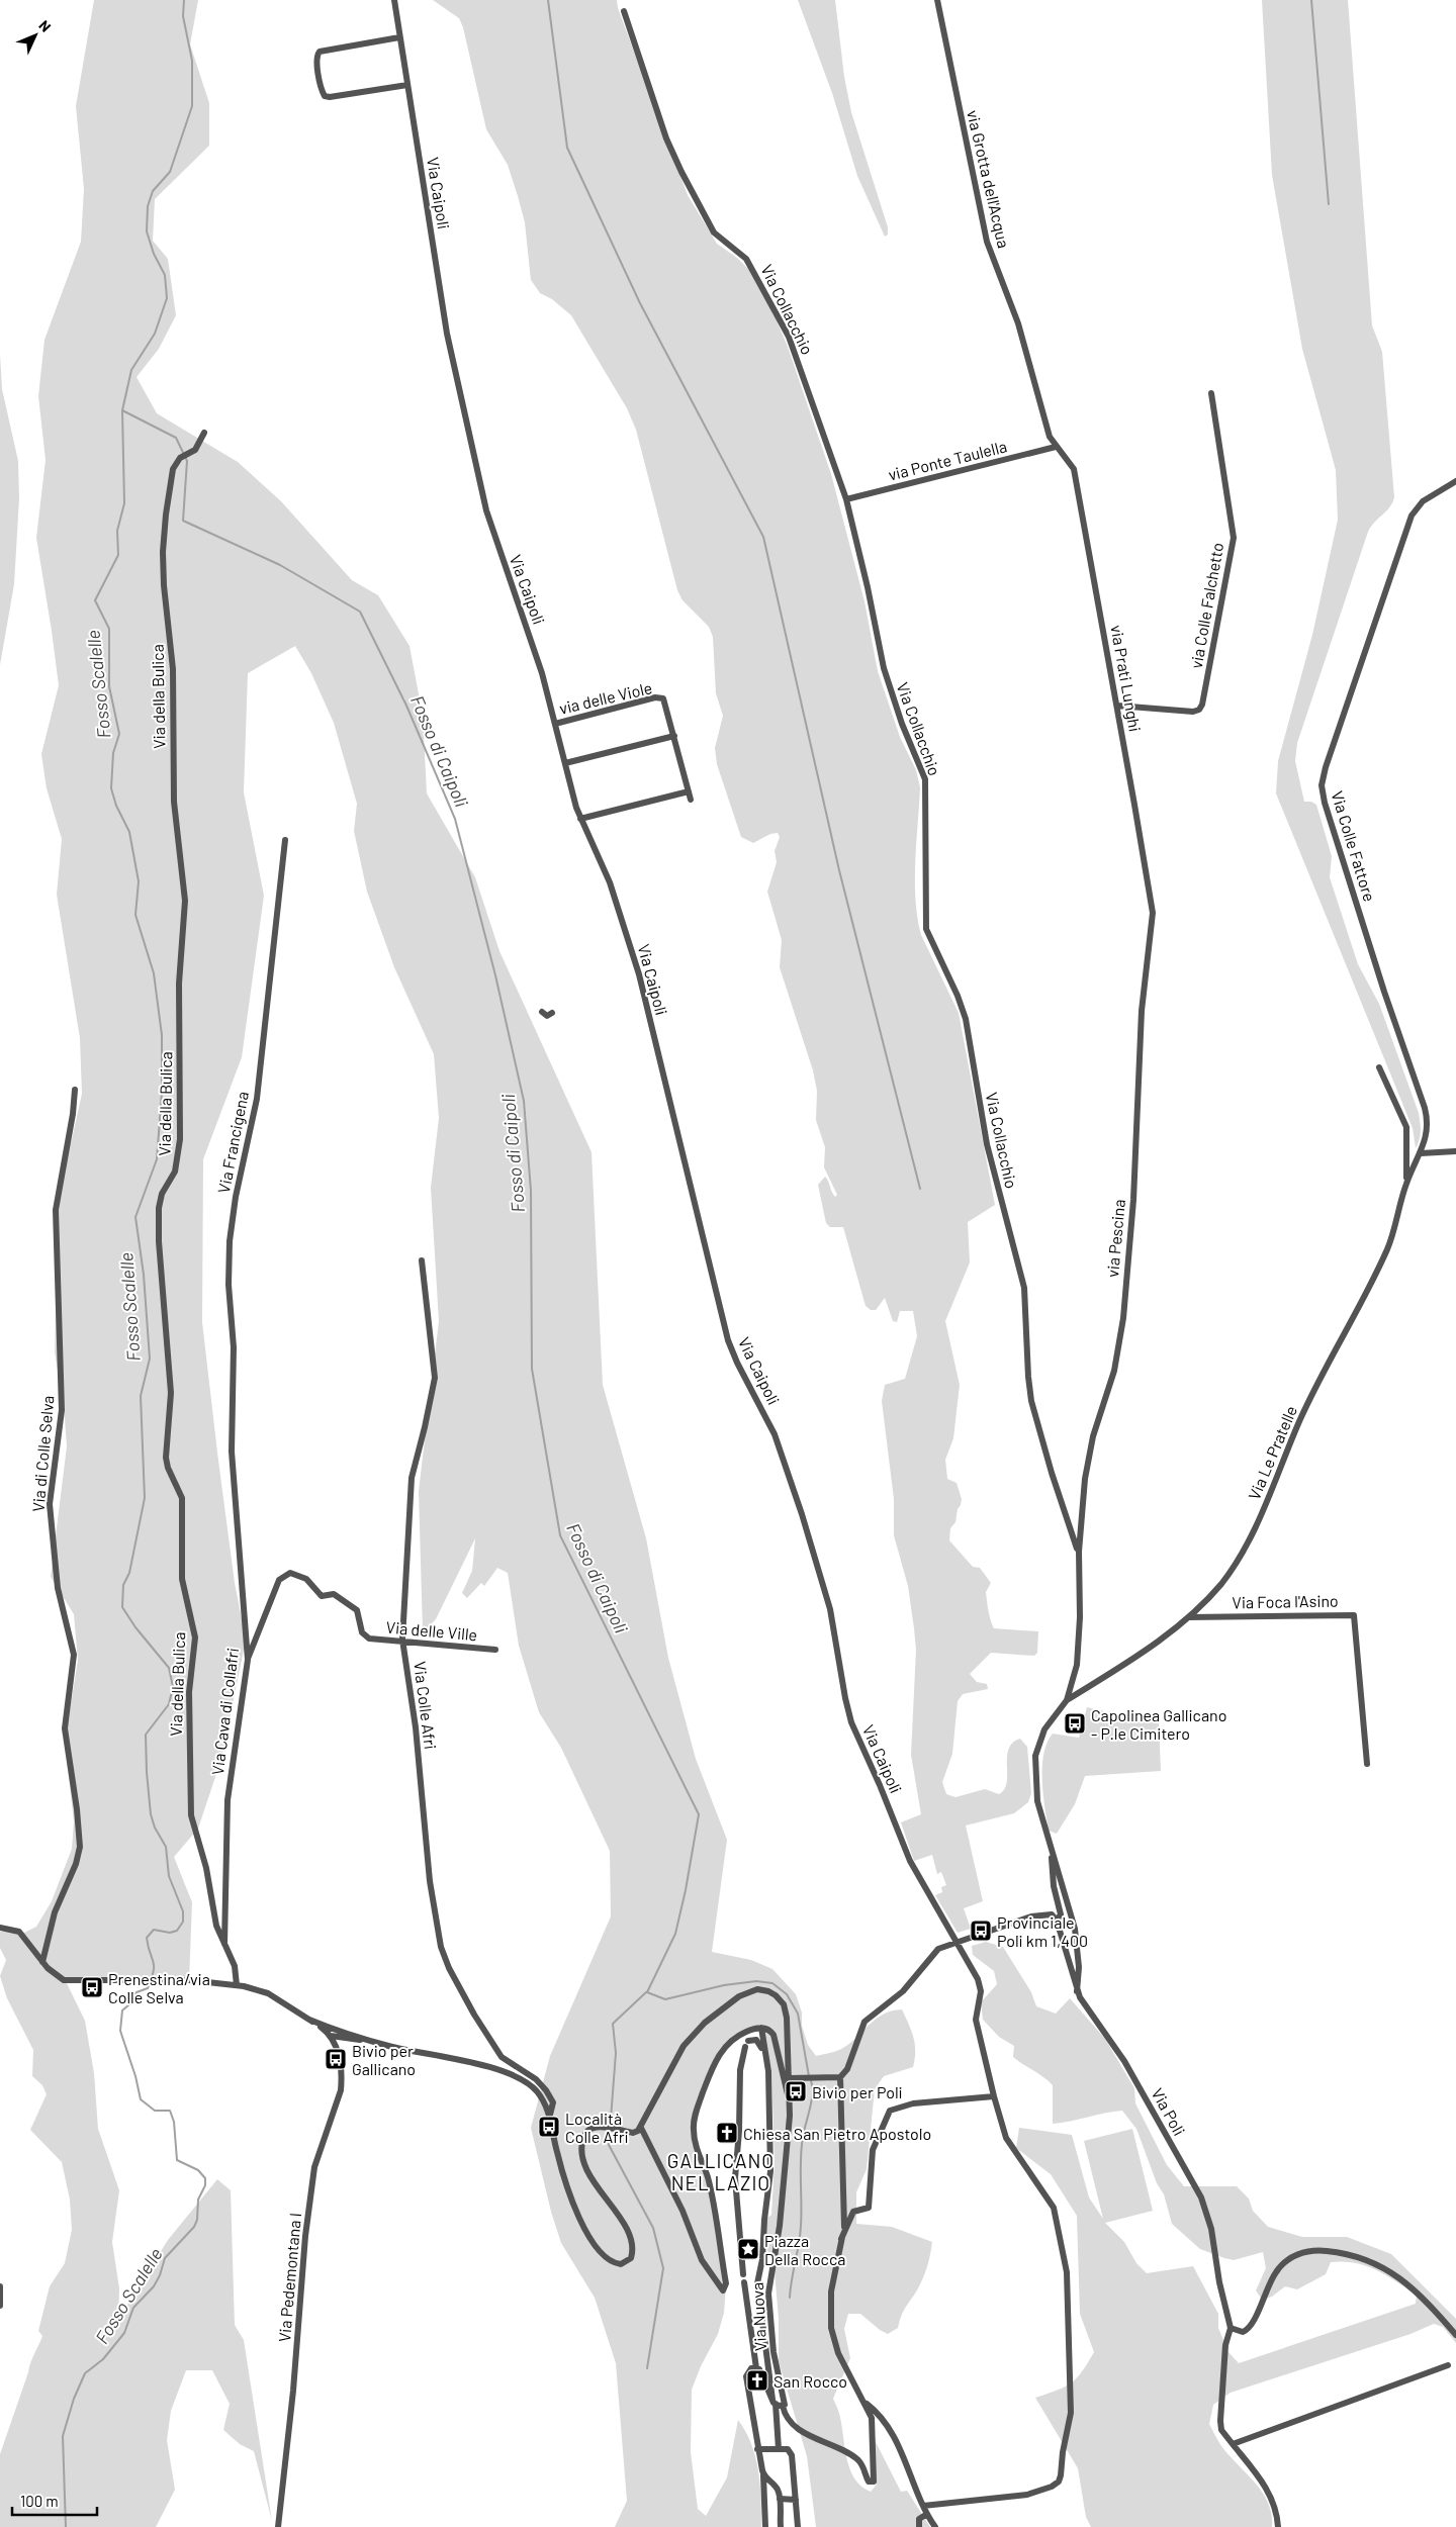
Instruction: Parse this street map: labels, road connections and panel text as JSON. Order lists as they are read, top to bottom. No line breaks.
{"streets":{"street":["via Grotta dell'Acqua","Via Caipoli","Via Collacchio","via Ponte Taulella","via Colle Falchetto","via Prati Lunghi","Via della Bulica","via delle Viole","Via Colle Fattore","Via Francigena","via Pescina","Via Le Pratelle","Via di Colle Selva","Via Foca l'Asino","Via delle Ville","Via Colle Afri","Via Cava di Collafri","Via Poli","Via Pedemontana I","Via Nuova"]},"crossings":[["via Grotta dell'Acqua","via Ponte Taulella"],["via Grotta dell'Acqua","via Prati Lunghi"],["Via Caipoli","via delle Viole"],["Via Collacchio","via Ponte Taulella"],["Via Collacchio","via Pescina"],["via Ponte Taulella","via Prati Lunghi"],["via Colle Falchetto","via Prati Lunghi"],["via Prati Lunghi","via Pescina"],["Via della Bulica","Via Cava di Collafri"],["Via Colle Fattore","Via Le Pratelle"],["Via Francigena","Via Cava di Collafri"],["Via Le Pratelle","Via Foca l'Asino"],["Via delle Ville","Via Colle Afri"],["Via delle Ville","Via Cava di Collafri"],["Via Colle Afri","Via Nuova"]],"districts":["GALLICANO NEL LAZIO"],"water":["Fosso Scalelle","Fosso di Caipoli"],"places":{"bus stop":["Capolinea Gallicano - P.le Cimitero","Provinciale Poli km 1,400","Prenestina/via Colle Selva","Bivio per Gallicano","Bivio per Poli","Località Colle Afri"],"church":["Chiesa San Pietro Apostolo","San Rocco"],"place":["Piazza Della Rocca"]},"scale_bar":"100 m","north":"top right"}
